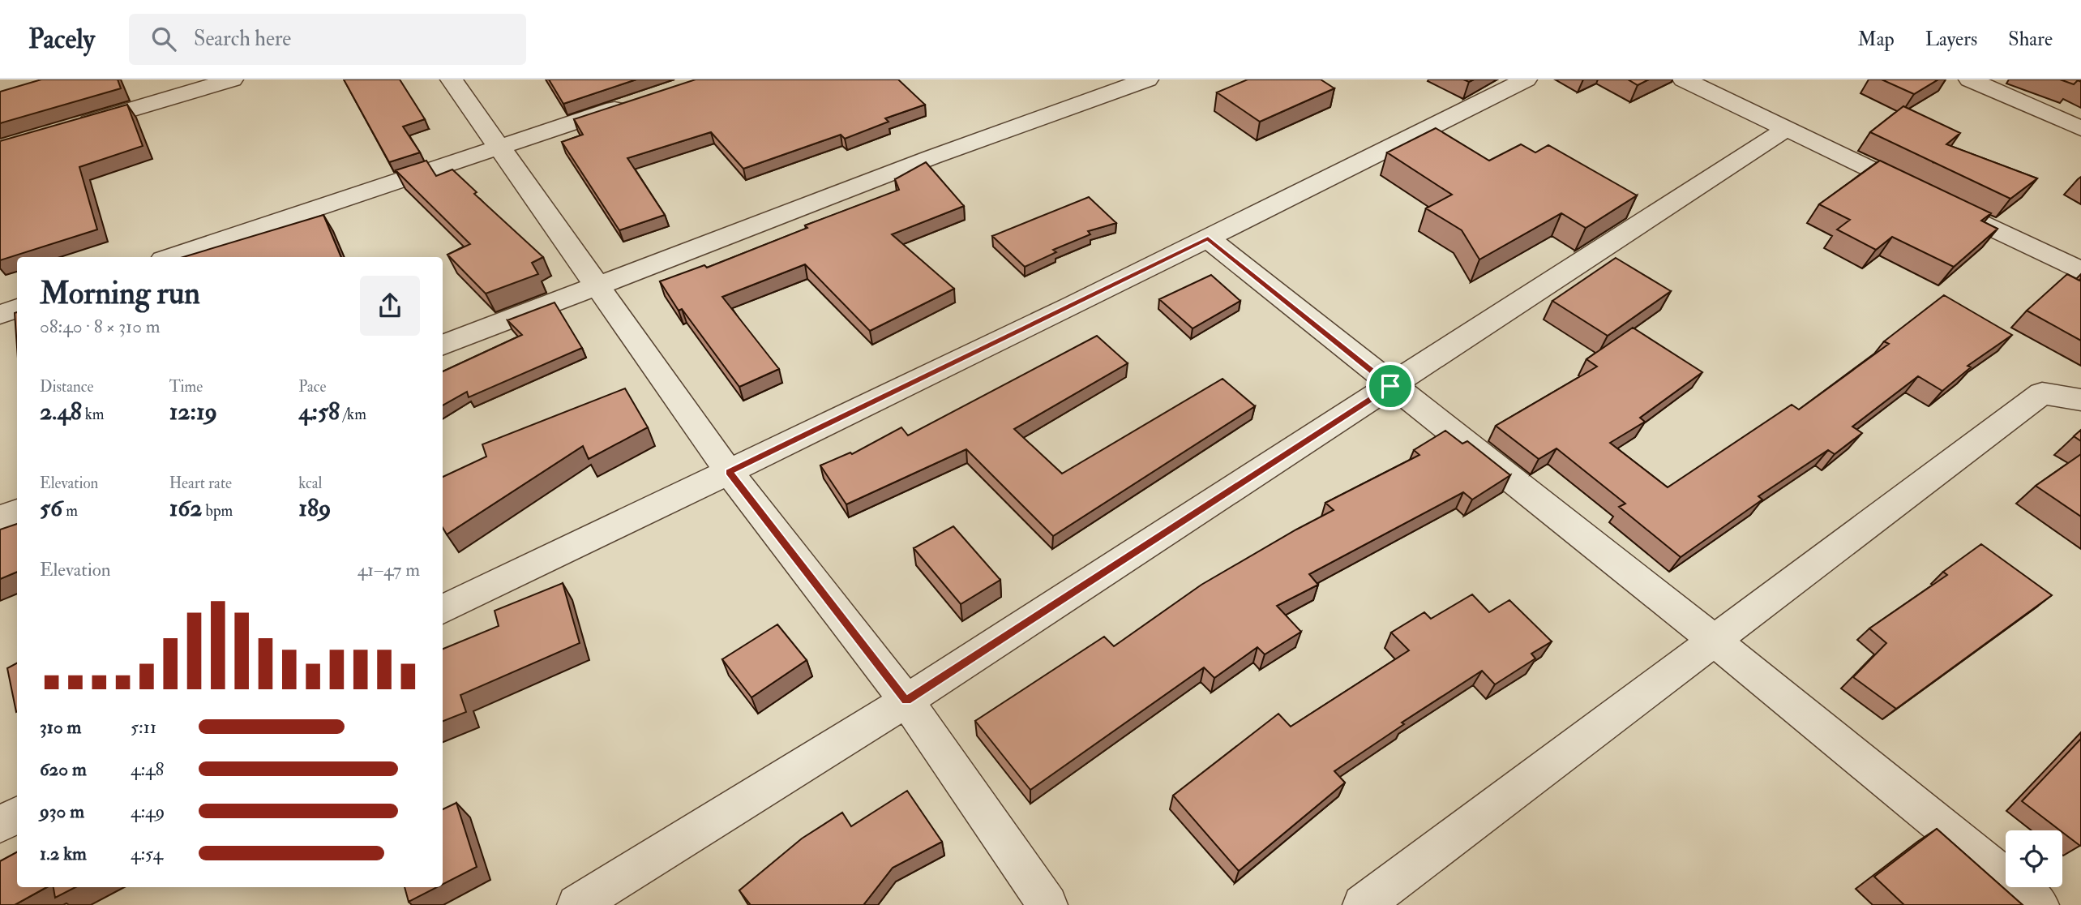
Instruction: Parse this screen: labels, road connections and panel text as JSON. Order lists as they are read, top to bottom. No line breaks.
{"page":{"header":"Pacely","search":"Search here","nav":["Map","Layers","Share"],"heading":["Morning run","08:40 · 8 × 310 m"],"stats":[["Distance","2.48 km"],["Time","12:19"],["Pace","4:58 /km"],["Elevation","56 m"],["Heart rate","162 bpm"],["kcal","189"]],"chart":["Elevation","41–47 m"],"list":[{"name":"310 m","note":"5:11"},{"name":"620 m","note":"4:48"},{"name":"930 m","note":"4:49"},{"name":"1.2 km","note":"4:54"}]}}
